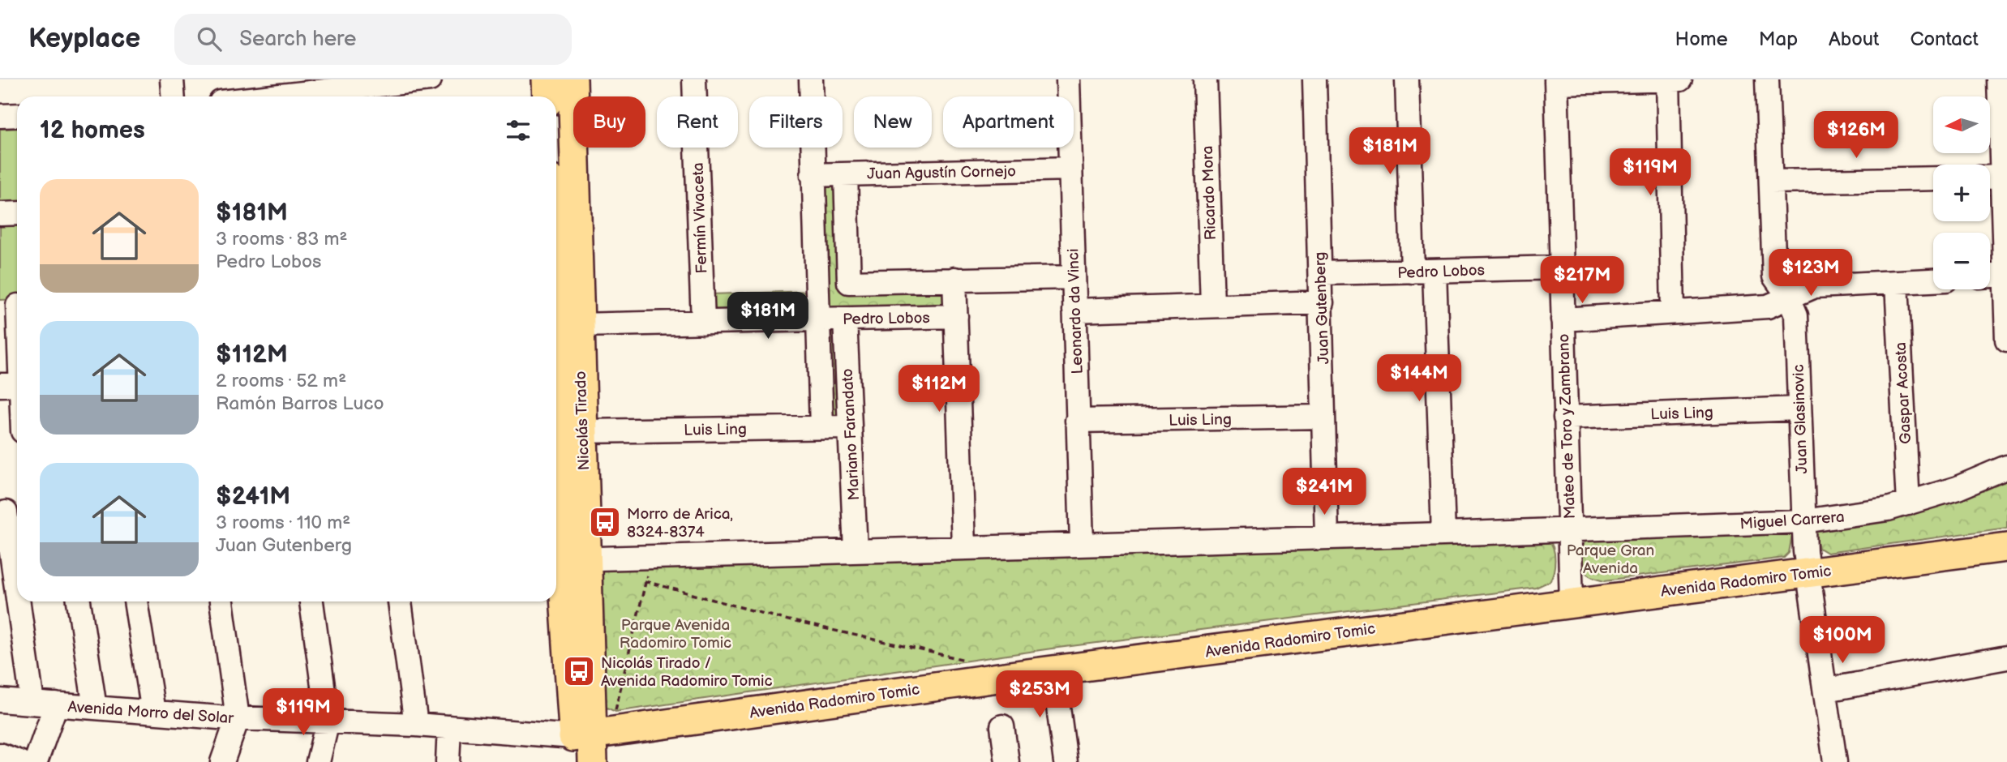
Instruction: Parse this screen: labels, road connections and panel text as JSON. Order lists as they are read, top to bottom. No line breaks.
{"streets":{"main road":["Nicolás Tirado","Avenida Radomiro Tomic"],"street":["Juan Agustín Cornejo","Ricardo Mora","Fermín Vivaceta","Pedro Lobos","Juan Gutenberg","Leonardo da Vinci","Gaspar Acosta","Luis Ling","Juan Glasinovic","Mateo de Toro y Zambrano","Mariano Farandato","Miguel Carrera","Avenida Morro del Solar"]},"crossings":[["Juan Agustín Cornejo","Leonardo da Vinci"],["Juan Agustín Cornejo","Mariano Farandato"],["Fermín Vivaceta","Pedro Lobos"],["Pedro Lobos","Juan Gutenberg"],["Pedro Lobos","Nicolás Tirado"],["Pedro Lobos","Mateo de Toro y Zambrano"],["Pedro Lobos","Mariano Farandato"],["Juan Gutenberg","Luis Ling"],["Leonardo da Vinci","Luis Ling"],["Gaspar Acosta","Miguel Carrera"],["Luis Ling","Juan Glasinovic"],["Luis Ling","Nicolás Tirado"],["Luis Ling","Mateo de Toro y Zambrano"],["Luis Ling","Mariano Farandato"],["Juan Glasinovic","Miguel Carrera"],["Juan Glasinovic","Avenida Radomiro Tomic"],["Nicolás Tirado","Avenida Radomiro Tomic"],["Nicolás Tirado","Avenida Morro del Solar"],["Mateo de Toro y Zambrano","Miguel Carrera"],["Mateo de Toro y Zambrano","Avenida Radomiro Tomic"],["Avenida Radomiro Tomic","Avenida Morro del Solar"]],"parks":["Parque Gran Avenida","Parque Avenida Radomiro Tomic"],"places":{"bus stop":["Morro de Arica, 8324-8374","Nicolás Tirado / Avenida Radomiro Tomic"]},"north":"left","page":{"header":"Keyplace","search":"Search here","nav":["Home","Map","About","Contact"],"map_buttons":["+","−"],"chip":["Buy","Rent","Filters","New","Apartment"],"heading":"12 homes","price":["$126M","$181M","$119M","$123M","$217M","$181M","$144M","$112M","$241M","$100M","$253M","$119M"],"list":[{"name":"$181M","note":"3 rooms · 83 m² · Pedro Lobos"},{"name":"$112M","note":"2 rooms · 52 m² · Ramón Barros Luco"},{"name":"$241M","note":"3 rooms · 110 m² · Juan Gutenberg"}]}}
